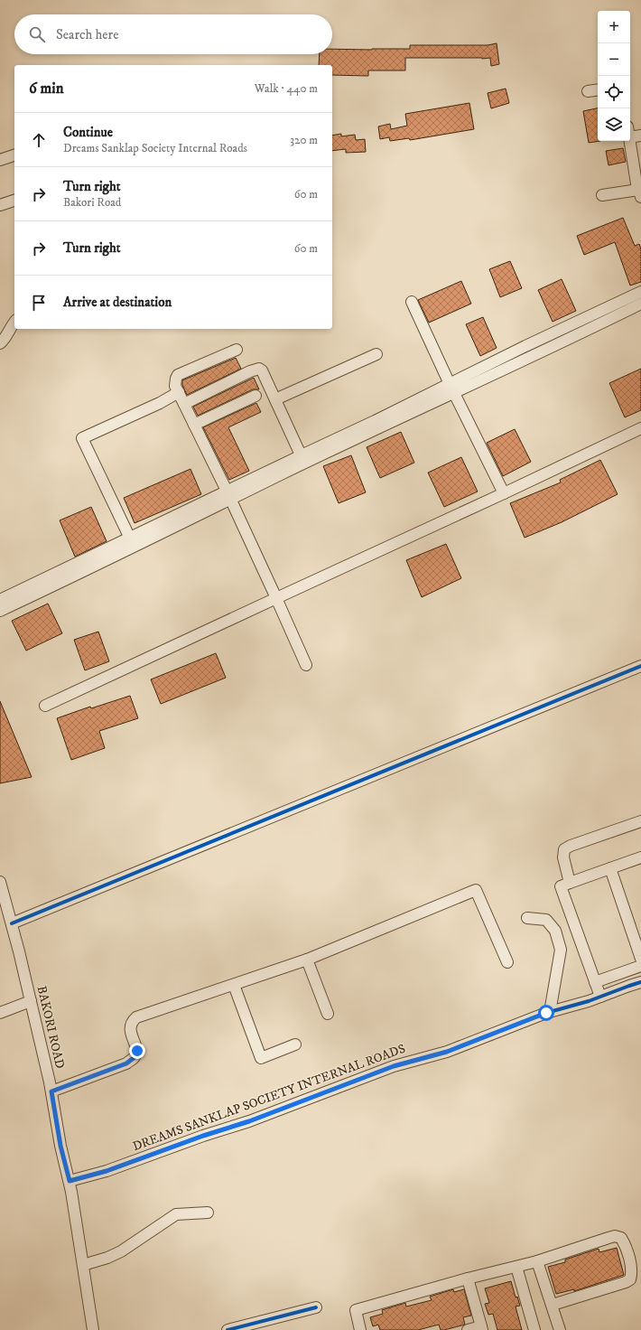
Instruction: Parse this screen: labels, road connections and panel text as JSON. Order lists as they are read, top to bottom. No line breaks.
{"streets":{"street":["BAKORI ROAD","DREAMS SANKLAP SOCIETY INTERNAL ROADS"]},"crossings":[["BAKORI ROAD","DREAMS SANKLAP SOCIETY INTERNAL ROADS"]],"page":{"map_buttons":["+","−"],"search":"Search here","heading":["6 min","Walk · 440 m"],"list":[["Continue","Dreams Sanklap Society Internal Roads","320 m"],["Turn right","Bakori Road","60 m"],["Turn right","60 m"],"Arrive at destination"]}}
